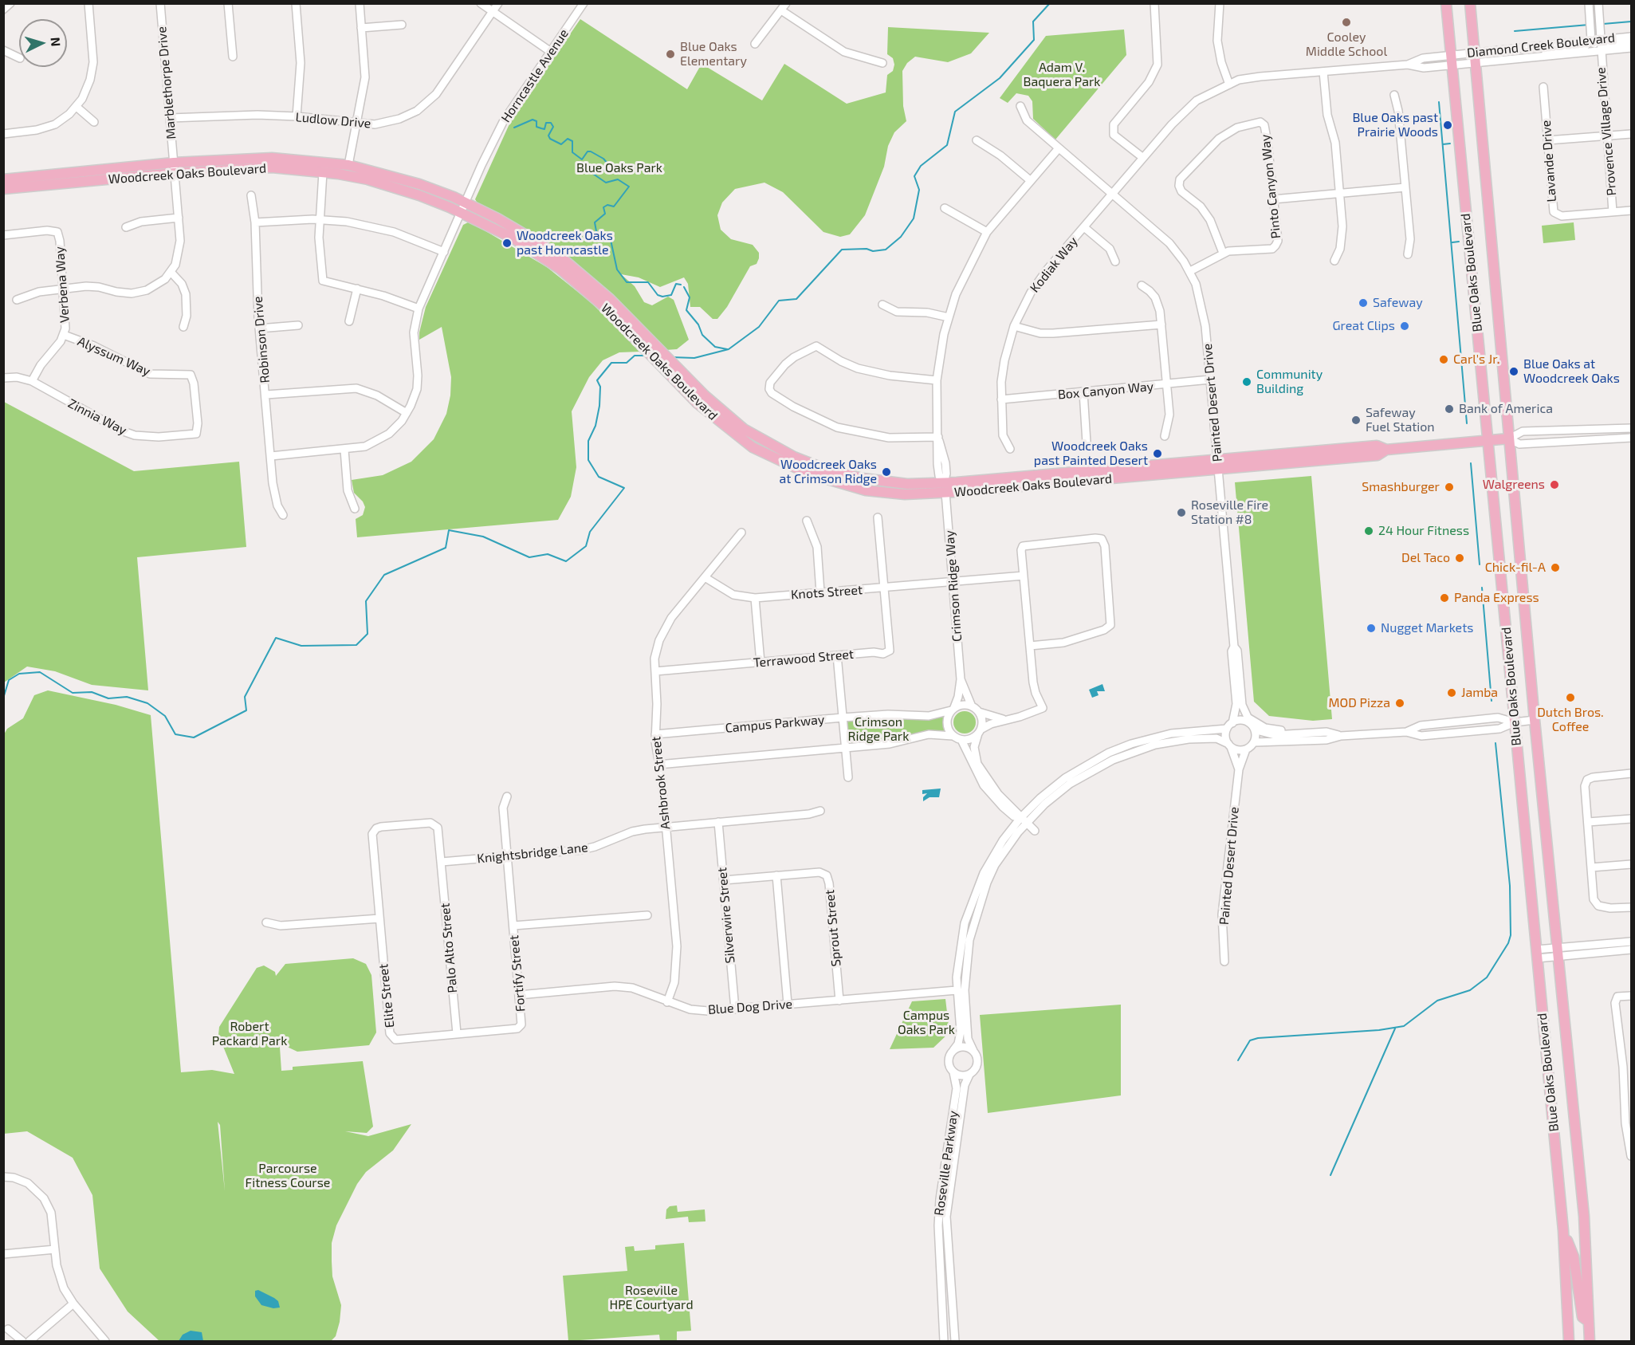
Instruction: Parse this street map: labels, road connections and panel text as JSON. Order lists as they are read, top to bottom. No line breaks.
{"streets":{"main road":["Woodcreek Oaks Boulevard","Blue Oaks Boulevard"],"street":["Diamond Creek Boulevard","Horncastle Avenue","Marblethorpe Drive","Ludlow Drive","Provence Village Drive","Lavande Drive","Pinto Canyon Way","Kodiak Way","Verbena Way","Robinson Drive","Alyssum Way","Box Canyon Way","Painted Desert Drive","Zinnia Way","Crimson Ridge Way","Knots Street","Terrawood Street","Campus Parkway","Ashbrook Street","Knightsbridge Lane","Silverwire Street","Sprout Street","Palo Alto Street","Fortify Street","Elite Street","Blue Dog Drive","Roseville Parkway"]},"crossings":[["Diamond Creek Boulevard","Provence Village Drive"],["Diamond Creek Boulevard","Kodiak Way"],["Diamond Creek Boulevard","Blue Oaks Boulevard"],["Horncastle Avenue","Woodcreek Oaks Boulevard"],["Marblethorpe Drive","Ludlow Drive"],["Marblethorpe Drive","Woodcreek Oaks Boulevard"],["Provence Village Drive","Lavande Drive"],["Woodcreek Oaks Boulevard","Blue Oaks Boulevard"],["Woodcreek Oaks Boulevard","Painted Desert Drive"],["Woodcreek Oaks Boulevard","Crimson Ridge Way"],["Pinto Canyon Way","Painted Desert Drive"],["Kodiak Way","Blue Oaks Boulevard"],["Kodiak Way","Box Canyon Way"],["Kodiak Way","Painted Desert Drive"],["Verbena Way","Alyssum Way"],["Verbena Way","Zinnia Way"],["Alyssum Way","Zinnia Way"],["Box Canyon Way","Painted Desert Drive"],["Painted Desert Drive","Crimson Ridge Way"],["Crimson Ridge Way","Knots Street"],["Crimson Ridge Way","Campus Parkway"],["Knots Street","Terrawood Street"],["Knots Street","Ashbrook Street"],["Terrawood Street","Ashbrook Street"],["Campus Parkway","Ashbrook Street"],["Ashbrook Street","Knightsbridge Lane"],["Ashbrook Street","Blue Dog Drive"],["Knightsbridge Lane","Silverwire Street"],["Knightsbridge Lane","Palo Alto Street"],["Knightsbridge Lane","Fortify Street"],["Silverwire Street","Sprout Street"],["Silverwire Street","Blue Dog Drive"],["Sprout Street","Blue Dog Drive"],["Palo Alto Street","Fortify Street"],["Palo Alto Street","Elite Street"],["Fortify Street","Elite Street"],["Fortify Street","Blue Dog Drive"]],"parks":["Adam V. Baquera Park","Blue Oaks Park","Crimson Ridge Park","Campus Oaks Park","Robert Packard Park","Parcourse Fitness Course","Roseville HPE Courtyard"],"places":["Cooley Middle School","Blue Oaks Elementary","Blue Oaks past Prairie Woods","Woodcreek Oaks past Horncastle","Safeway","Great Clips","Carl's Jr.","Blue Oaks at Woodcreek Oaks","Community Building","Bank of America","Safeway Fuel Station","Woodcreek Oaks past Painted Desert","Woodcreek Oaks at Crimson Ridge","Walgreens","Smashburger","Roseville Fire Station #8","24 Hour Fitness","Del Taco","Chick-fil-A","Panda Express","Nugget Markets","Jamba","Dutch Bros. Coffee","MOD Pizza"],"north":"right"}
